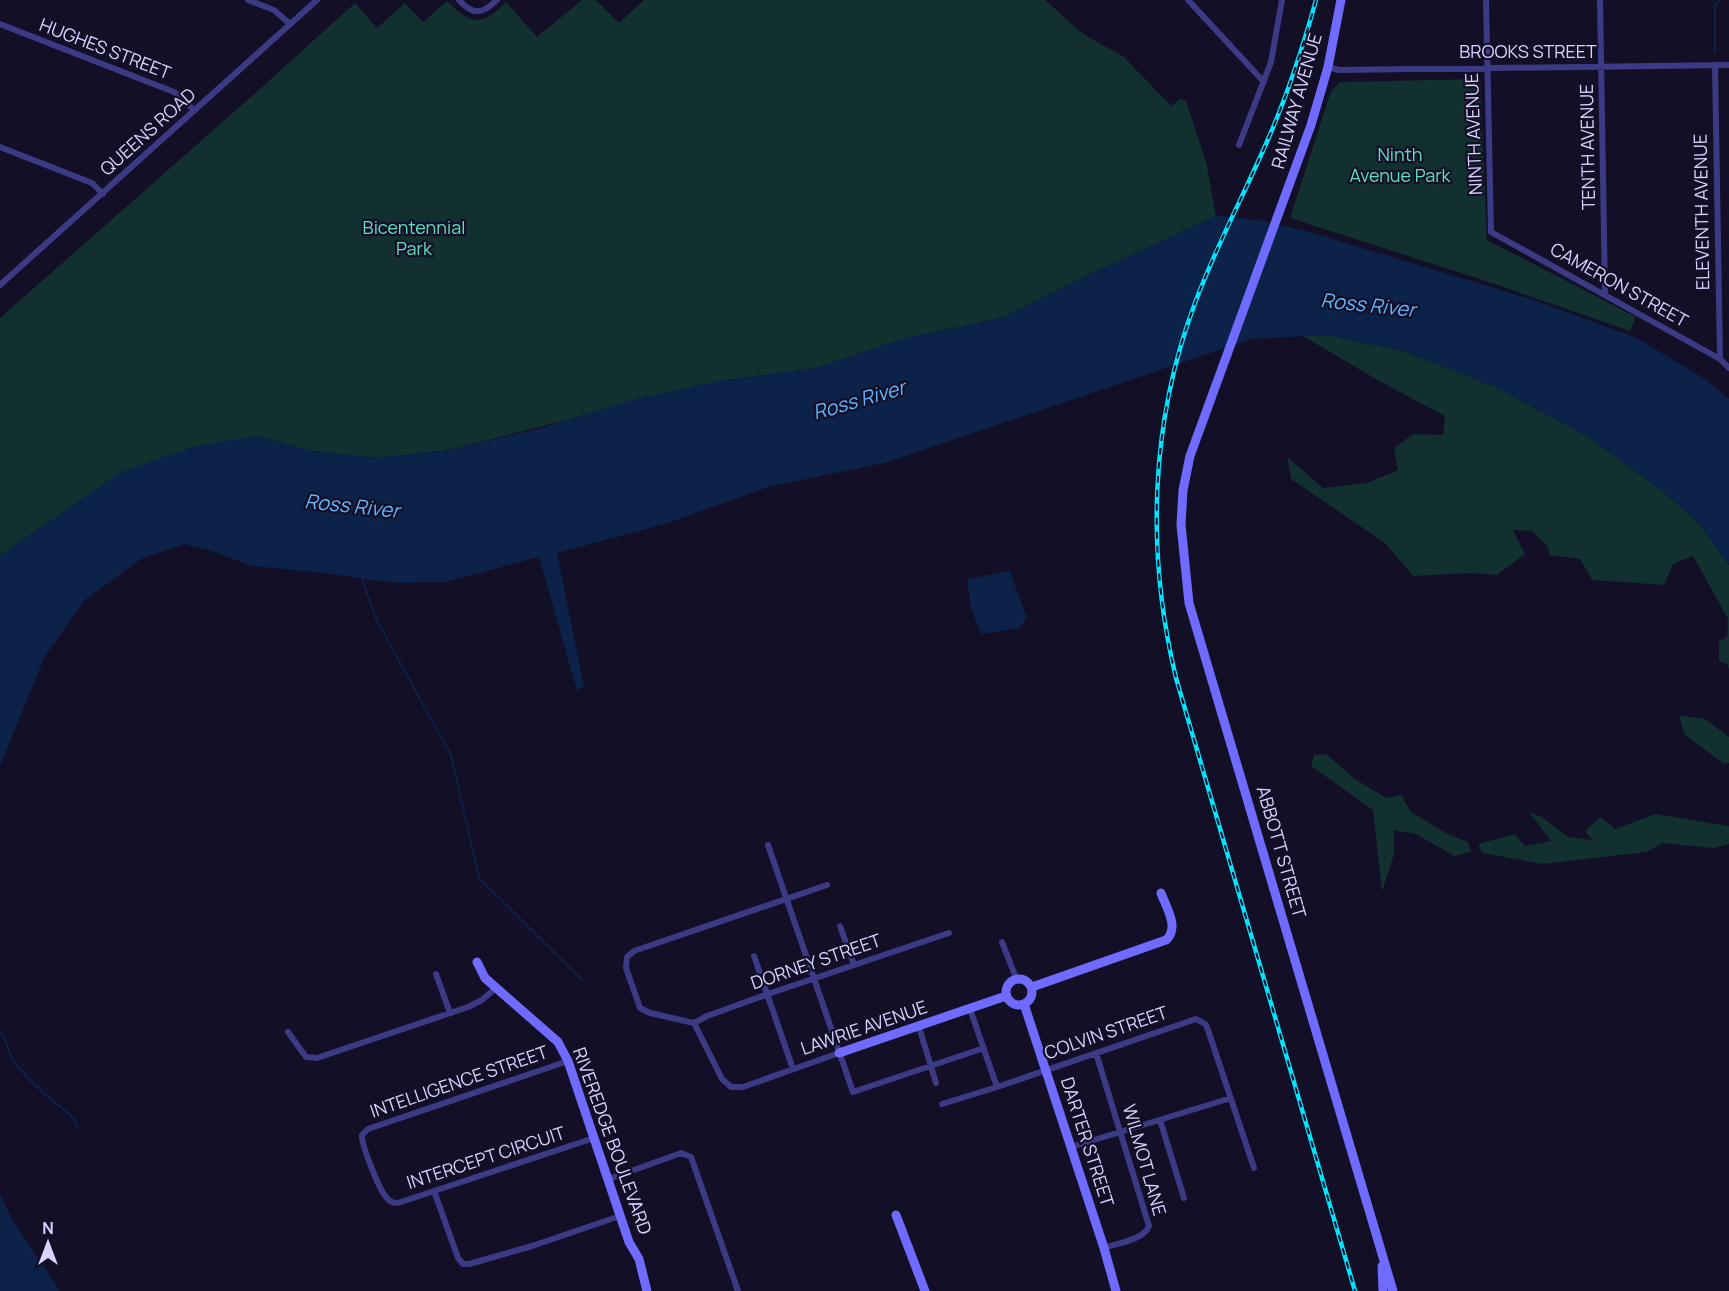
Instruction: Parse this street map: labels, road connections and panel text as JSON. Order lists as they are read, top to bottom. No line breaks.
{"streets":{"main road":["RAILWAY AVENUE","ABBOTT STREET","LAWRIE AVENUE","RIVEREDGE BOULEVARD","DARTER STREET"],"street":["HUGHES STREET","BROOKS STREET","QUEENS ROAD","NINTH AVENUE","TENTH AVENUE","ELEVENTH AVENUE","CAMERON STREET","DORNEY STREET","COLVIN STREET","INTELLIGENCE STREET","INTERCEPT CIRCUIT","WILMOT LANE"]},"crossings":[["HUGHES STREET","QUEENS ROAD"],["BROOKS STREET","RAILWAY AVENUE"],["BROOKS STREET","NINTH AVENUE"],["BROOKS STREET","TENTH AVENUE"],["BROOKS STREET","ELEVENTH AVENUE"],["RAILWAY AVENUE","ABBOTT STREET"],["NINTH AVENUE","CAMERON STREET"],["TENTH AVENUE","CAMERON STREET"],["ELEVENTH AVENUE","CAMERON STREET"],["DORNEY STREET","LAWRIE AVENUE"],["LAWRIE AVENUE","DARTER STREET"],["COLVIN STREET","DARTER STREET"],["COLVIN STREET","WILMOT LANE"],["INTELLIGENCE STREET","RIVEREDGE BOULEVARD"],["INTELLIGENCE STREET","INTERCEPT CIRCUIT"],["RIVEREDGE BOULEVARD","INTERCEPT CIRCUIT"],["DARTER STREET","WILMOT LANE"]],"water":["Ross River"],"parks":["Ninth Avenue Park","Bicentennial Park"],"north":"top"}
